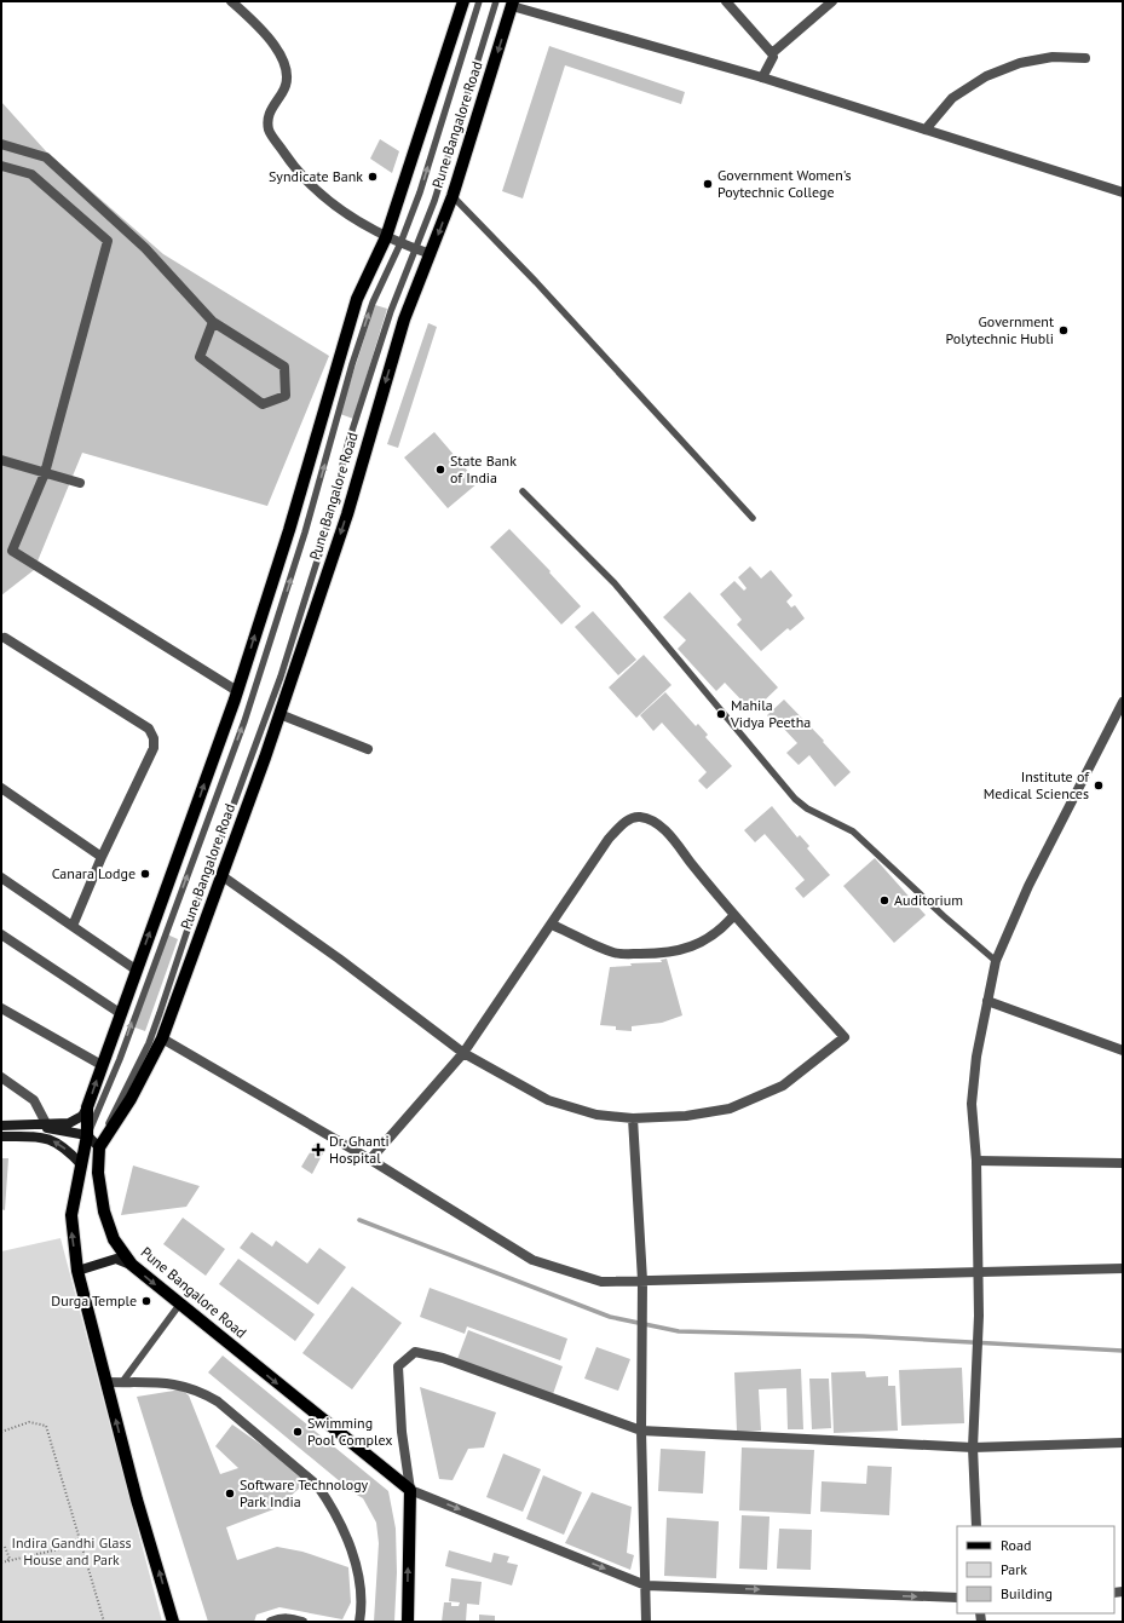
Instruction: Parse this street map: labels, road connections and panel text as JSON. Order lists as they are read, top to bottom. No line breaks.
{"streets":{"main road":["Pune Bangalore Road"]},"parks":["Indira Gandhi Glass House and Park"],"places":{"other":["Syndicate Bank","Government Women's Poytechnic College","Government Polytechnic Hubli","State Bank of India","Mahila Vidya Peetha","Institute of Medical Sciences","Canara Lodge","Auditorium","Durga Temple","Swimming Pool Complex","Software Technology Park India"],"health":["Dr. Ghanti Hospital"]},"legend":["Road","Park","Building"]}
